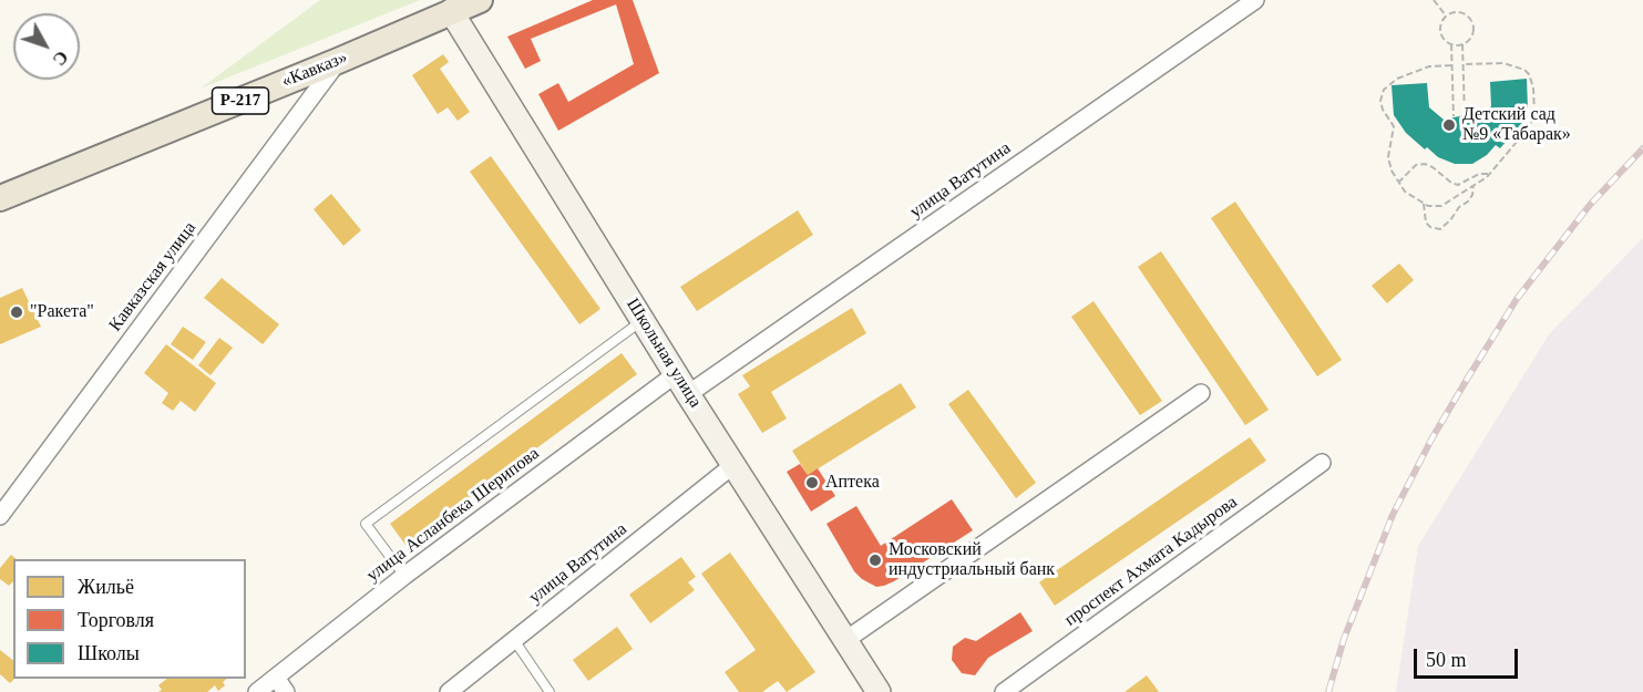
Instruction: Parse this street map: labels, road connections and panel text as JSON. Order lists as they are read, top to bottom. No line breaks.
{"streets":{"main road":["«Кавказ»","Р-217"],"street":["улица Ватутина","Кавказская улица","Школьная улица","улица Асланбека Шерипова","проспект Ахмата Кадырова"]},"crossings":[["«Кавказ»","Кавказская улица"],["«Кавказ»","Школьная улица"],["улица Ватутина","Школьная улица"],["Школьная улица","улица Асланбека Шерипова"]],"places":["Детский сад №9 «Табарак»","\"Ракета\"","Аптека","Московский индустриальный банк"],"legend":["Жильё","Торговля","Школы"],"scale_bar":"50 m","north":"bottom right"}
